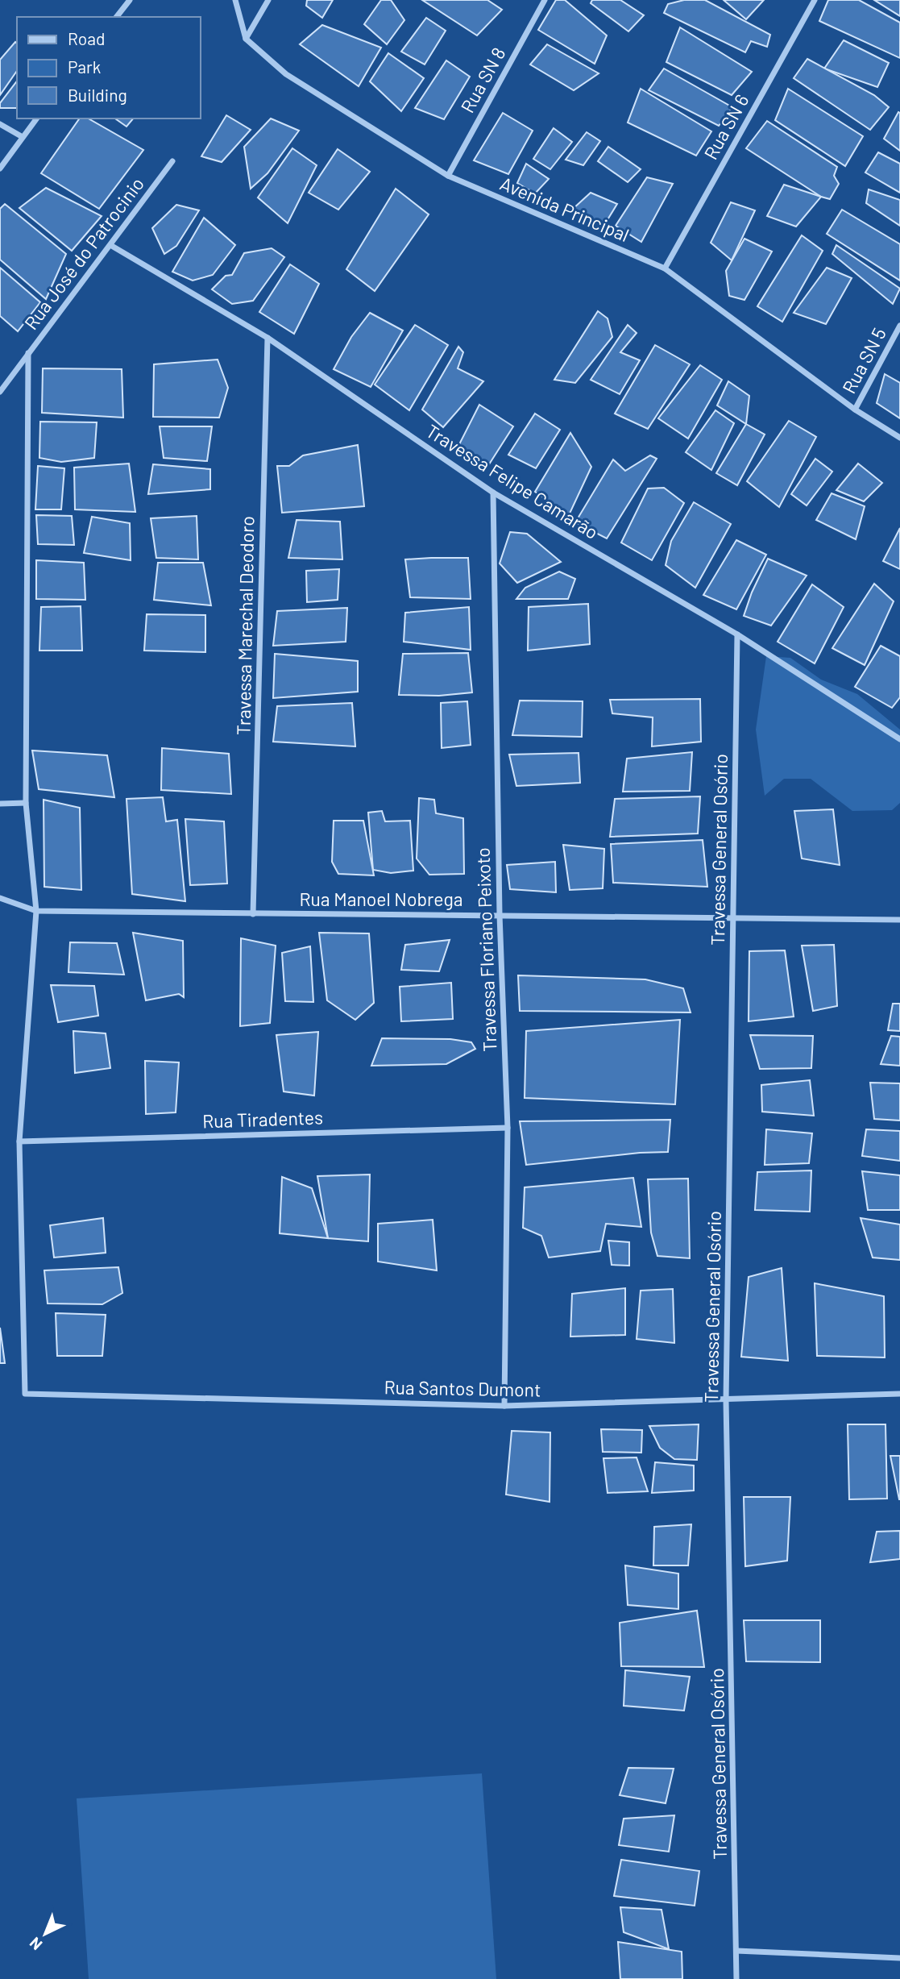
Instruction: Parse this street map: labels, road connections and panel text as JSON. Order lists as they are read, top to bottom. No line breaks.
{"streets":{"street":["Rua SN 8","Rua SN 6","Avenida Principal","Rua José do Patrocinio","Rua SN 5","Travessa Felipe Camarão","Travessa Marechal Deodoro","Travessa General Osório","Rua Manoel Nobrega","Travessa Floriano Peixoto","Rua Tiradentes","Rua Santos Dumont"]},"crossings":[["Rua SN 8","Avenida Principal"],["Rua SN 6","Avenida Principal"],["Avenida Principal","Rua SN 5"],["Rua José do Patrocinio","Travessa Felipe Camarão"],["Travessa Felipe Camarão","Travessa Marechal Deodoro"],["Travessa Felipe Camarão","Travessa General Osório"],["Travessa Felipe Camarão","Travessa Floriano Peixoto"],["Travessa Marechal Deodoro","Rua Manoel Nobrega"],["Travessa General Osório","Rua Manoel Nobrega"],["Travessa General Osório","Rua Santos Dumont"],["Rua Manoel Nobrega","Travessa Floriano Peixoto"],["Travessa Floriano Peixoto","Rua Tiradentes"],["Travessa Floriano Peixoto","Rua Santos Dumont"],["Rua Tiradentes","Rua Santos Dumont"]],"legend":["Road","Park","Building"],"north":"bottom left"}
